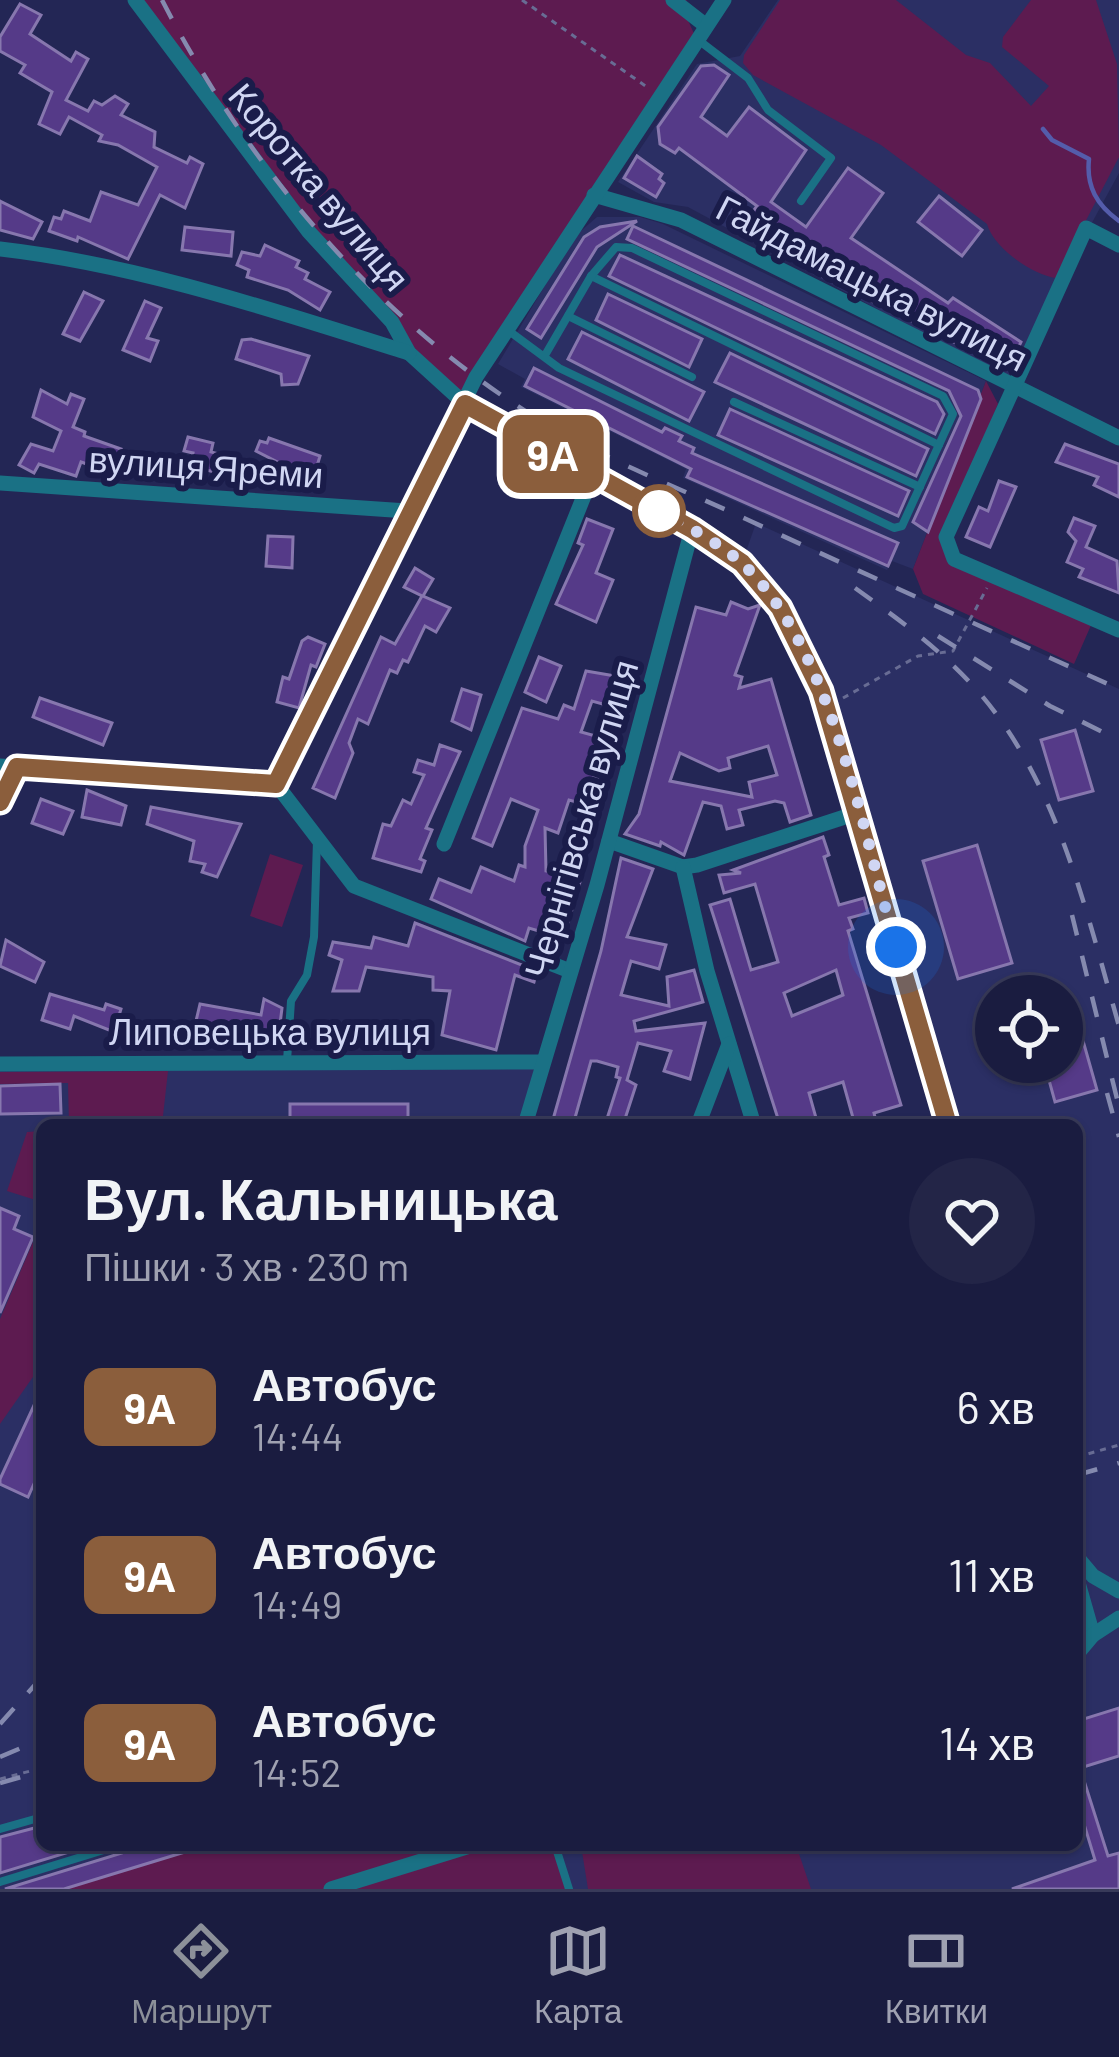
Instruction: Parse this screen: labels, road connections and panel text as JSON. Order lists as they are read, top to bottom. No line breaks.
{"streets":{"street":["Коротка вулиця","Гайдамацька вулиця","вулиця Яреми","Чернігівська вулиця","Липовецька вулиця"]},"crossings":[["Коротка вулиця","Чернігівська вулиця"],["Чернігівська вулиця","Липовецька вулиця"]],"lines":["bus line 9А"],"page":{"on_map":"9А","heading":["Вул. Кальницька","Пішки · 3 хв · 230 m"],"list":[{"mark":"9А","name":"Автобус","note":"14:44","value":"6 хв"},{"mark":"9А","name":"Автобус","note":"14:49","value":"11 хв"},{"mark":"9А","name":"Автобус","note":"14:52","value":"14 хв"}],"tabs":["Маршрут","Карта","Квитки"]}}
